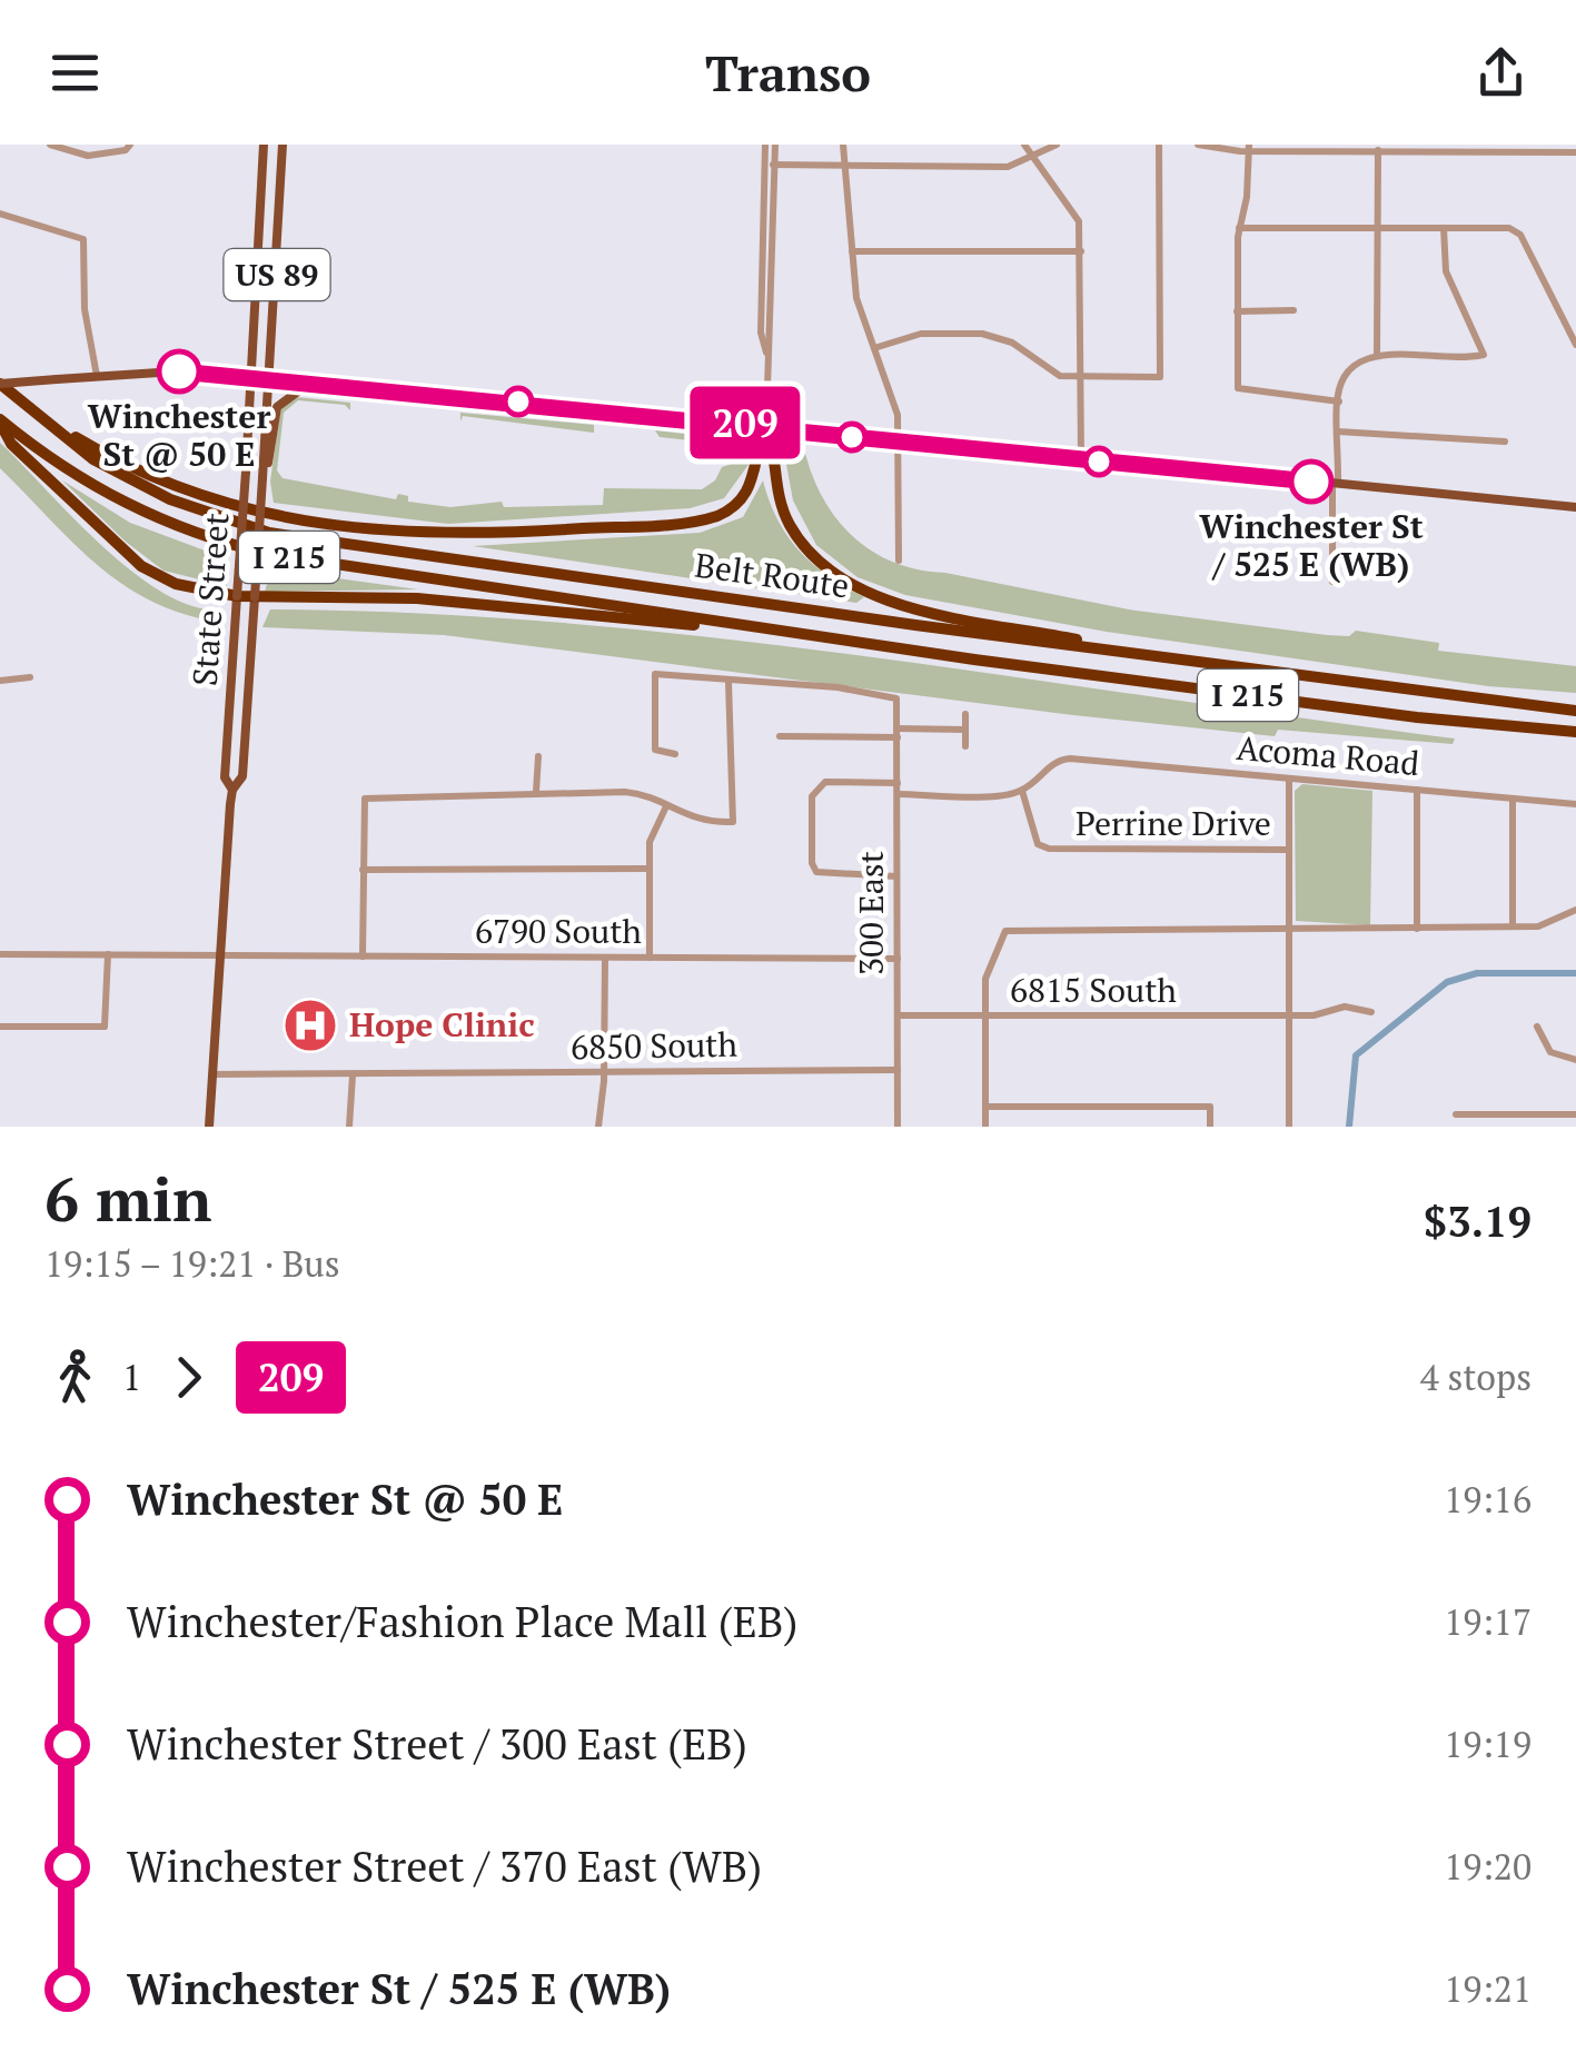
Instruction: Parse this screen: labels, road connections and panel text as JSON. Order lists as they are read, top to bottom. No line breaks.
{"streets":{"highway":["I 215","Belt Route"],"main road":["US 89","State Street"],"street":["Acoma Road","Perrine Drive","300 East","6790 South","6815 South","6850 South"]},"crossings":[["State Street","6790 South"],["State Street","6850 South"],["Acoma Road","Perrine Drive"],["300 East","6790 South"],["300 East","6815 South"],["300 East","6850 South"]],"places":{"other":["Winchester St @ 50 E","Winchester St / 525 E (WB)"],"hospital":["Hope Clinic"]},"lines":["bus line 209"],"page":{"header":"Transo","on_map":"209","heading":["6 min","19:15 – 19:21 · Bus","$3.19"],"legs":["1","209","4 stops"],"list":[{"name":"Winchester St @ 50 E","value":"19:16"},{"name":"Winchester/Fashion Place Mall (EB)","value":"19:17"},{"name":"Winchester Street / 300 East (EB)","value":"19:19"},{"name":"Winchester Street / 370 East (WB)","value":"19:20"},{"name":"Winchester St / 525 E (WB)","value":"19:21"}]}}
